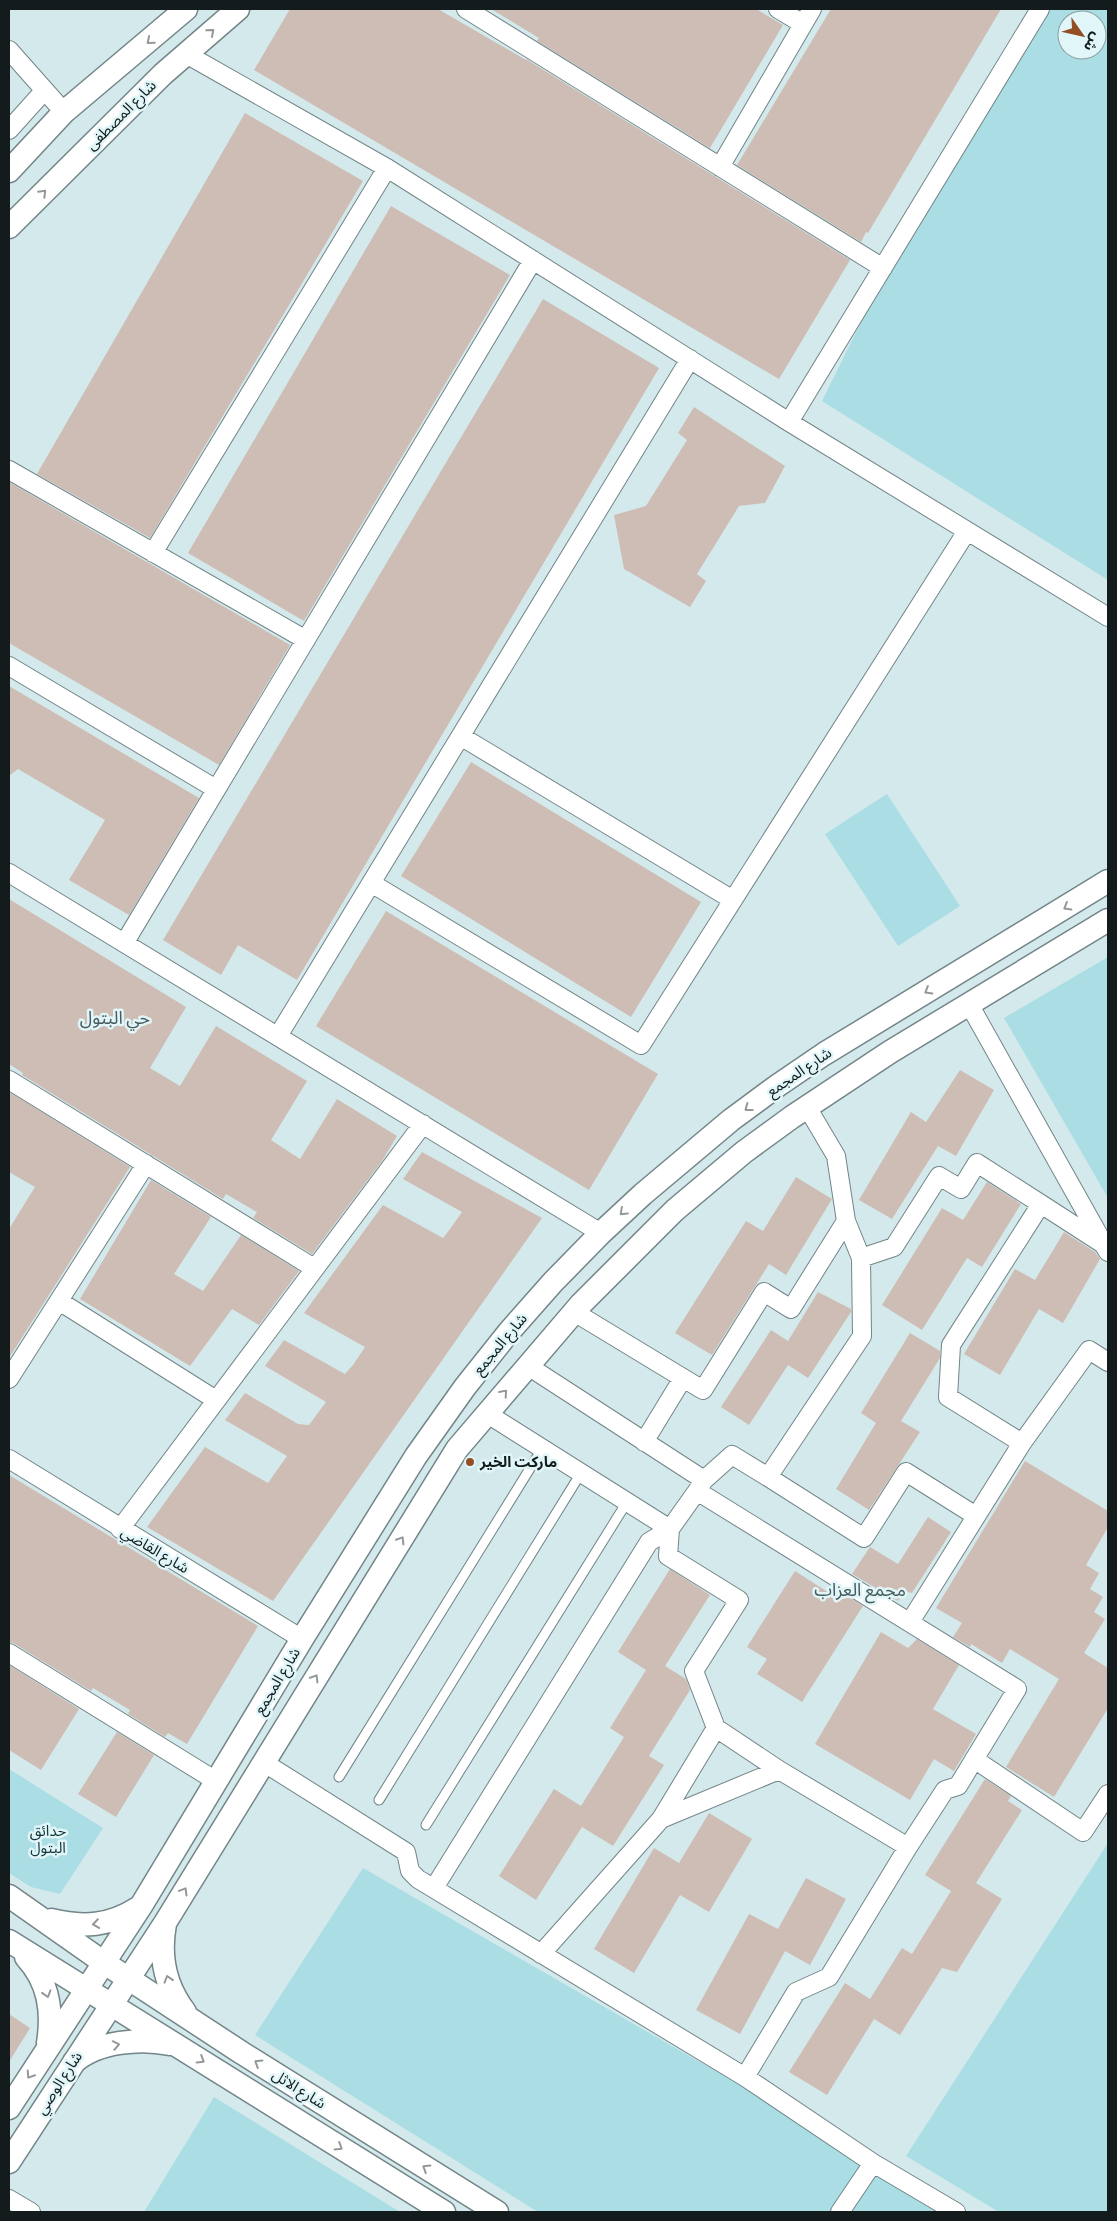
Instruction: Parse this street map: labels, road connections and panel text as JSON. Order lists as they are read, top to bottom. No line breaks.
{"streets":{"street":["شارع المصطفى","شارع المجمع","شارع القاضي","شارع الوصي","شارع الاثل"]},"crossings":[["شارع المجمع","شارع القاضي"],["شارع المجمع","شارع الوصي"],["شارع المجمع","شارع الاثل"],["شارع الوصي","شارع الاثل"]],"districts":["حي البتول","مجمع العزاب"],"parks":["حدائق البتول"],"places":["ماركت الخير"],"north":"bottom right"}
